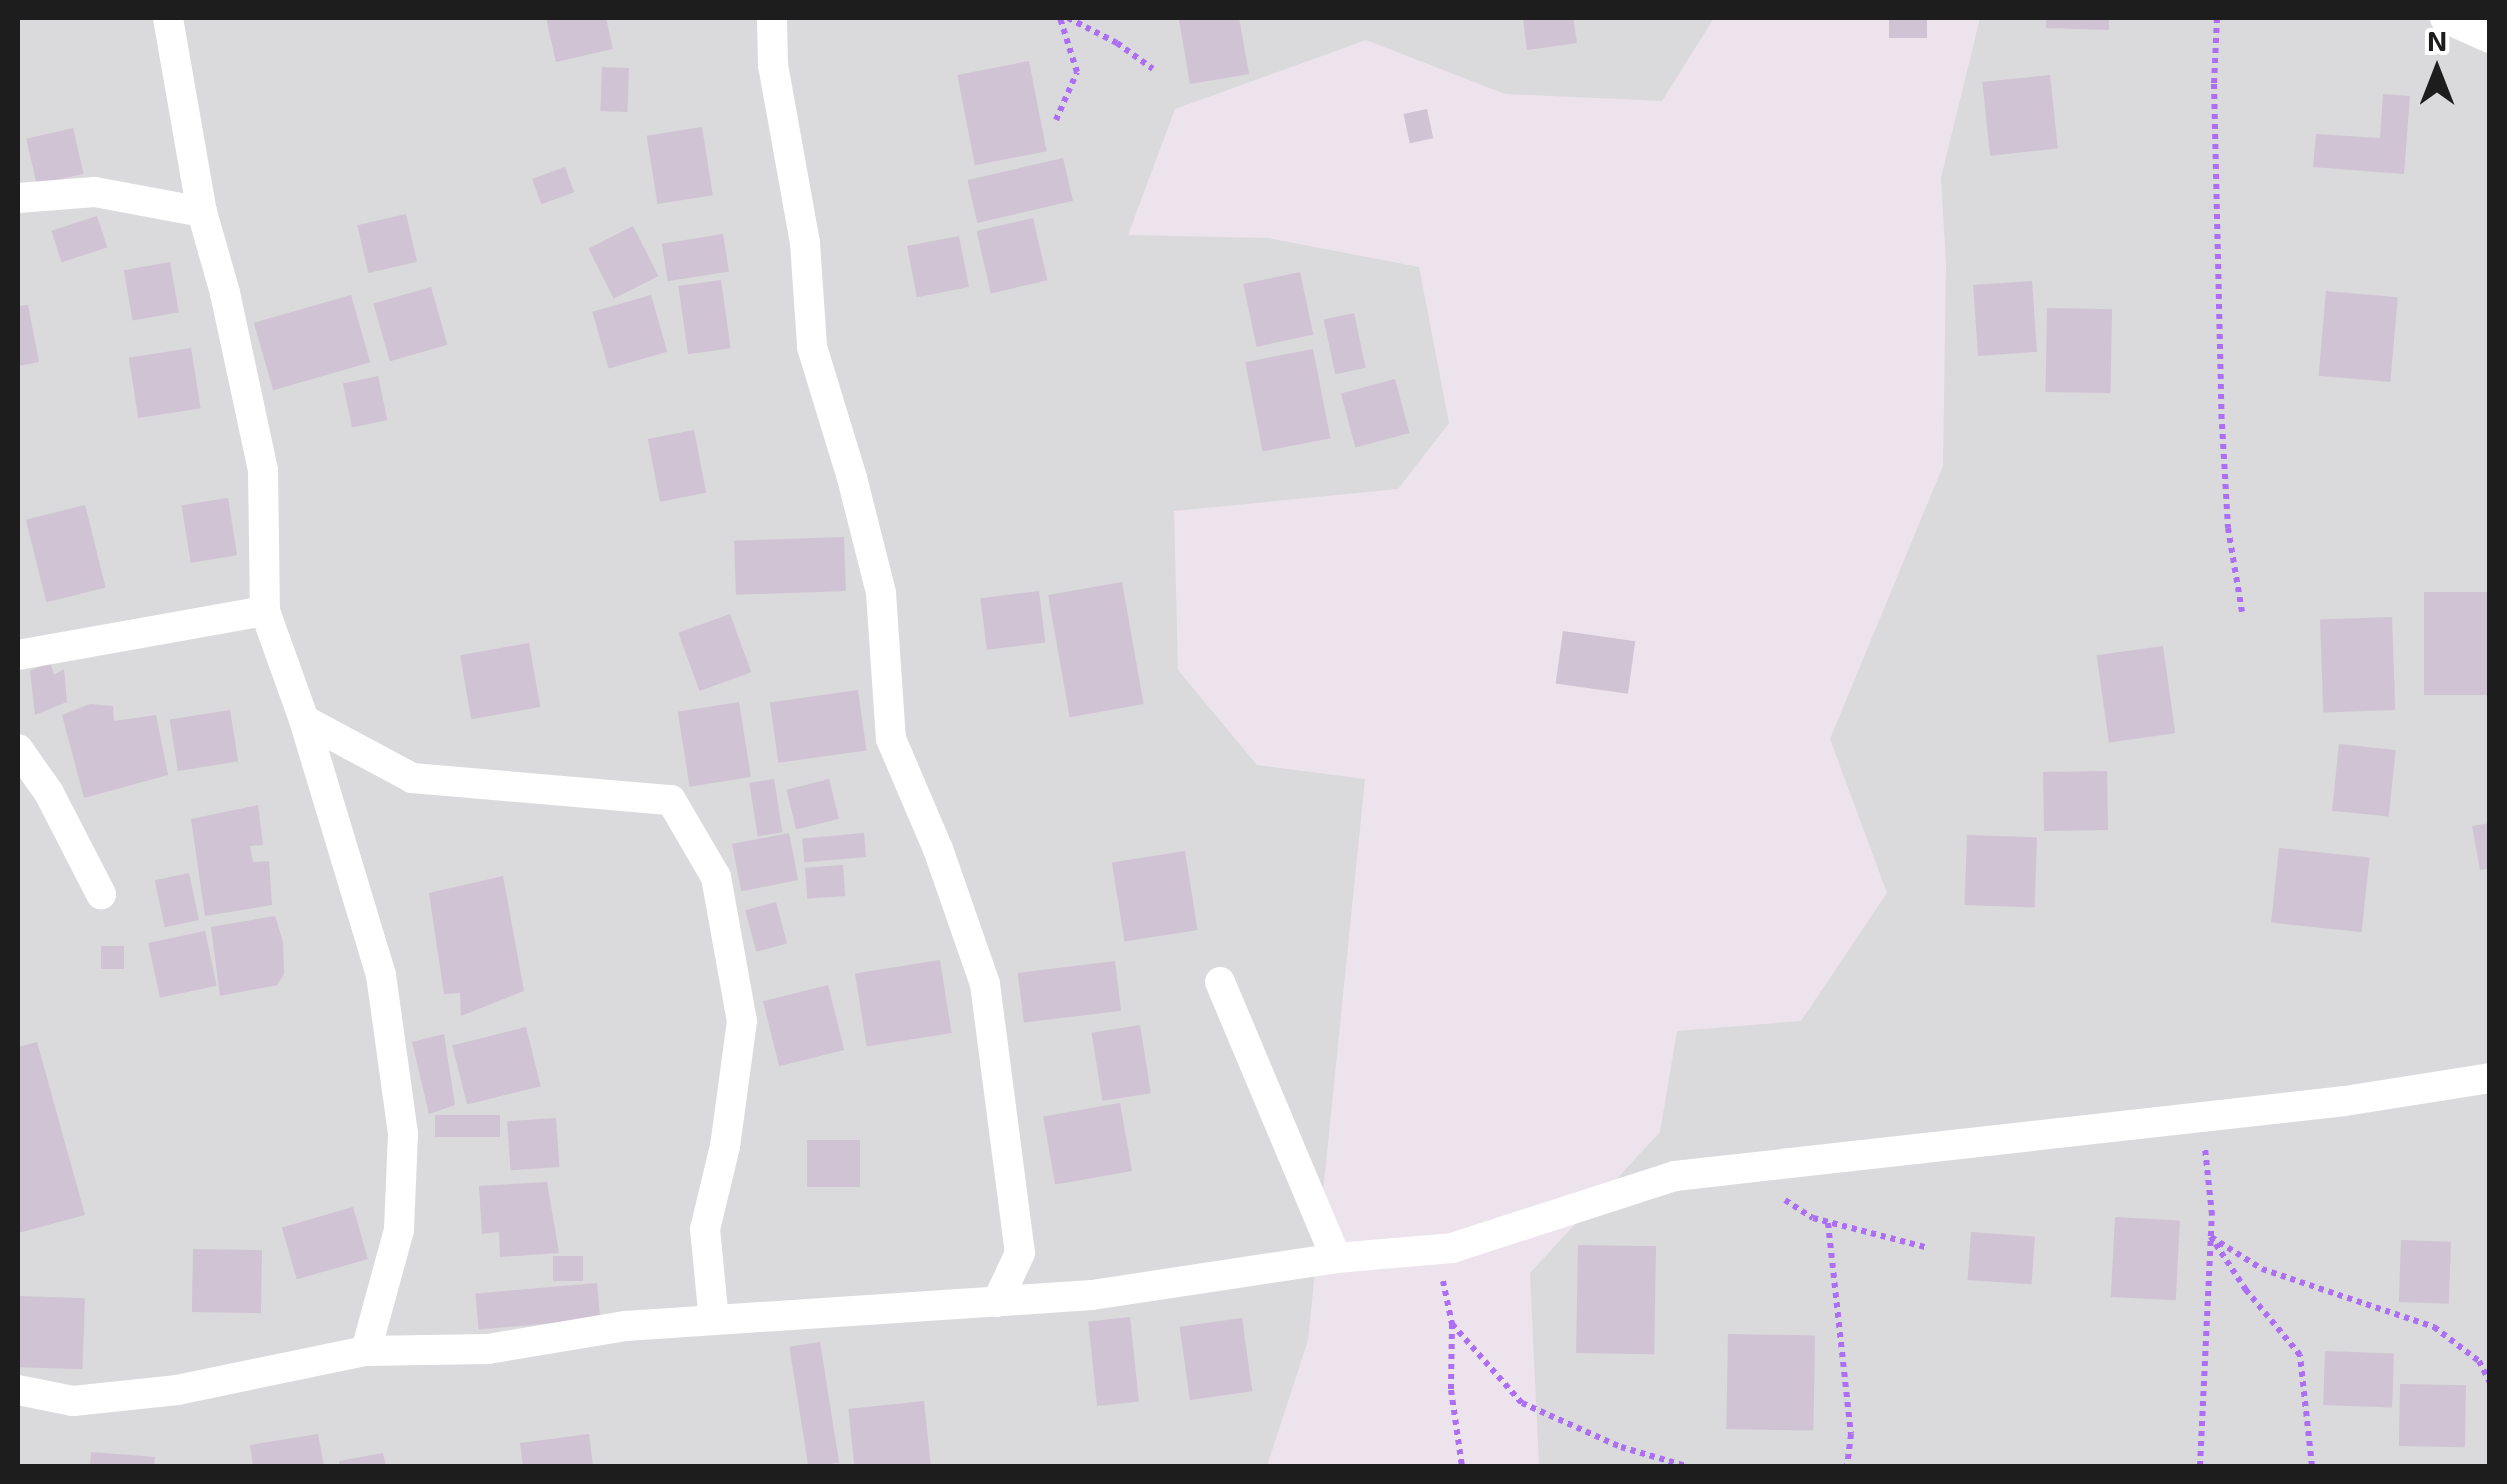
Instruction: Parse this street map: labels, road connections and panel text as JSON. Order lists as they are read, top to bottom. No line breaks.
{"north":"top"}
